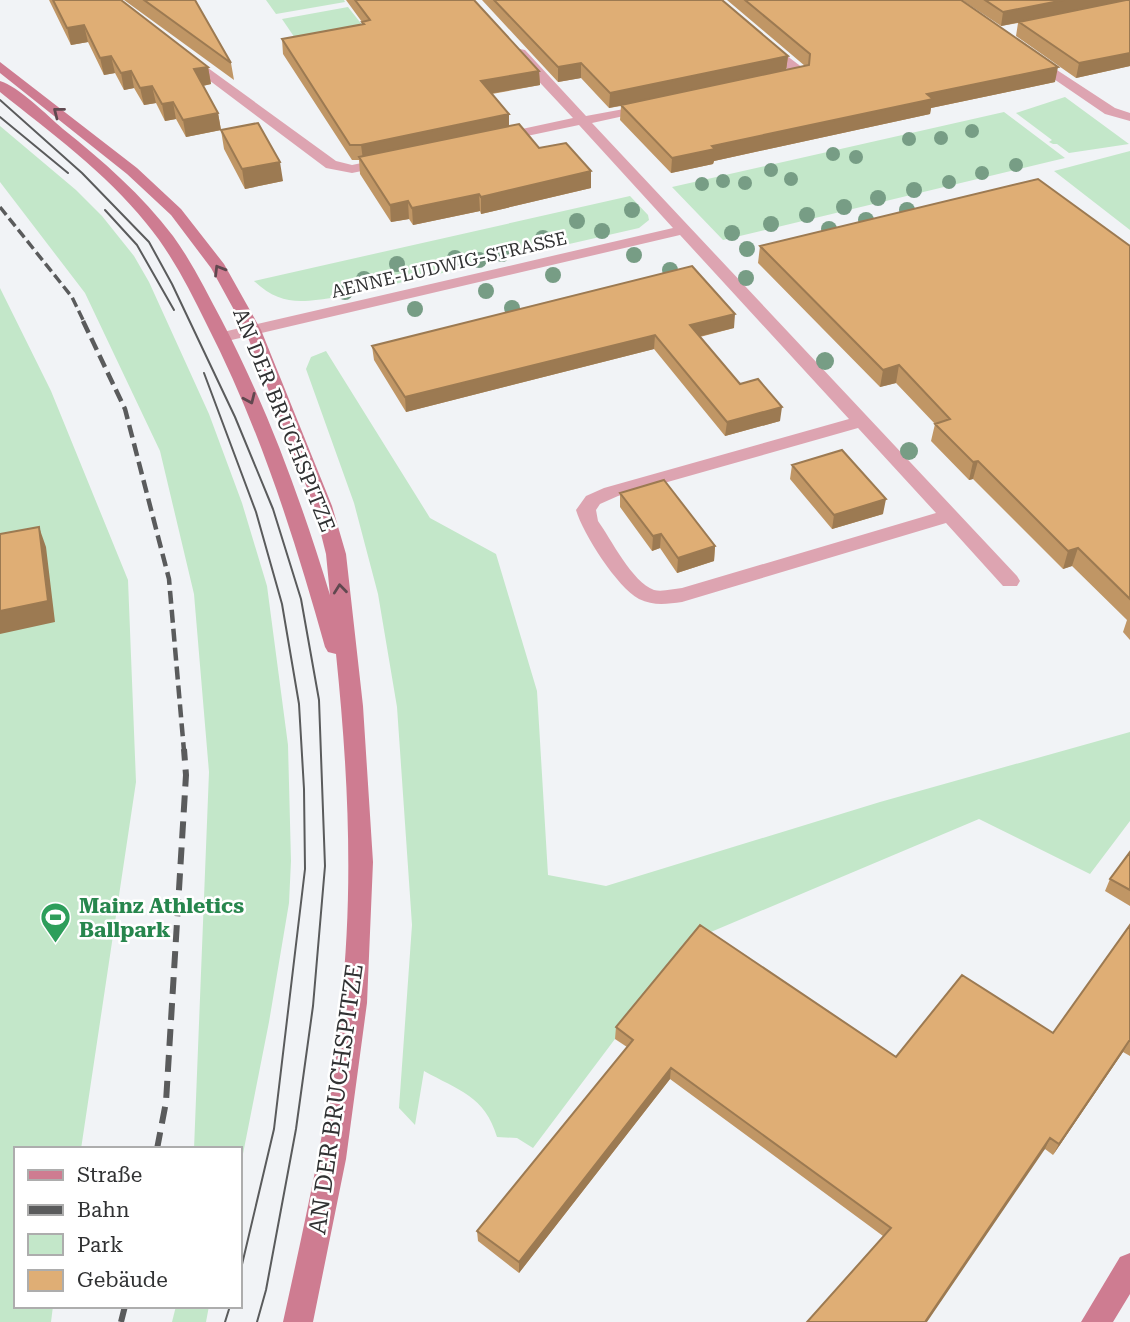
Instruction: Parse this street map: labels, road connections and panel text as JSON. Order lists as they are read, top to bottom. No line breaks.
{"streets":{"main road":["AN DER BRUCHSPITZE"],"street":["AENNE-LUDWIG-STRASSE"]},"crossings":[["AENNE-LUDWIG-STRASSE","AN DER BRUCHSPITZE"]],"places":{"sports":["Mainz Athletics Ballpark"]},"legend":["Straße","Bahn","Park","Gebäude"]}
